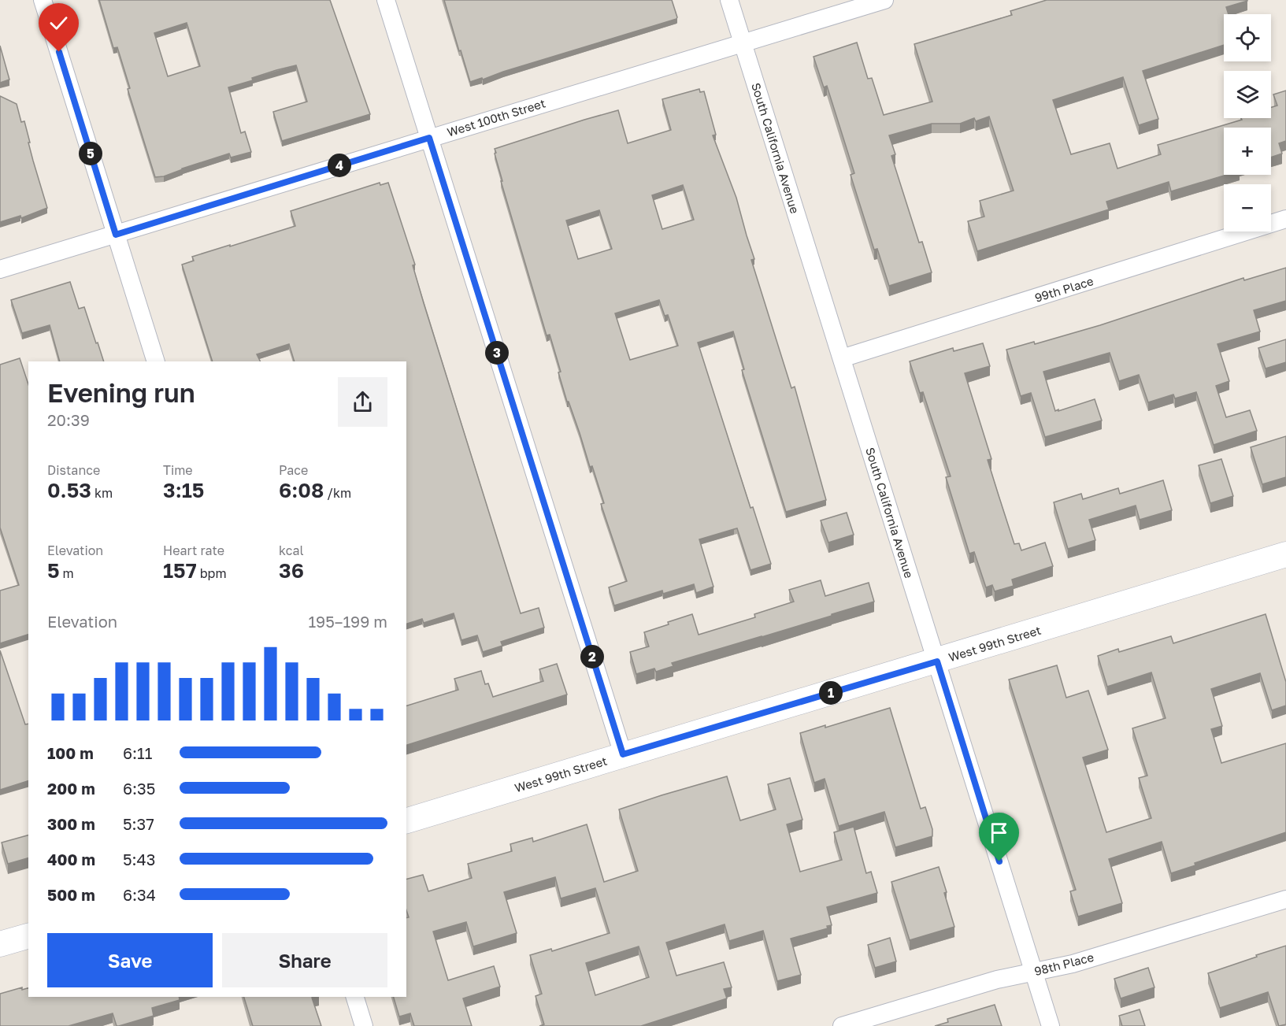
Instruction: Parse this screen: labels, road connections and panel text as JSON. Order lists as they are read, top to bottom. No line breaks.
{"streets":{"street":["West 100th Street","South California Avenue","99th Place","West 99th Street","98th Place"]},"crossings":[["West 100th Street","South California Avenue"],["South California Avenue","99th Place"],["South California Avenue","West 99th Street"],["South California Avenue","98th Place"]],"page":{"map_buttons":["+","−"],"pins":["5","4","3","2","1"],"heading":["Evening run","20:39"],"stats":[["Distance","0.53 km"],["Time","3:15"],["Pace","6:08 /km"],["Elevation","5 m"],["Heart rate","157 bpm"],["kcal","36"]],"chart":["Elevation","195–199 m"],"list":[{"name":"100 m","note":"6:11"},{"name":"200 m","note":"6:35"},{"name":"300 m","note":"5:37"},{"name":"400 m","note":"5:43"},{"name":"500 m","note":"6:34"}],"buttons":["Save","Share"]}}
